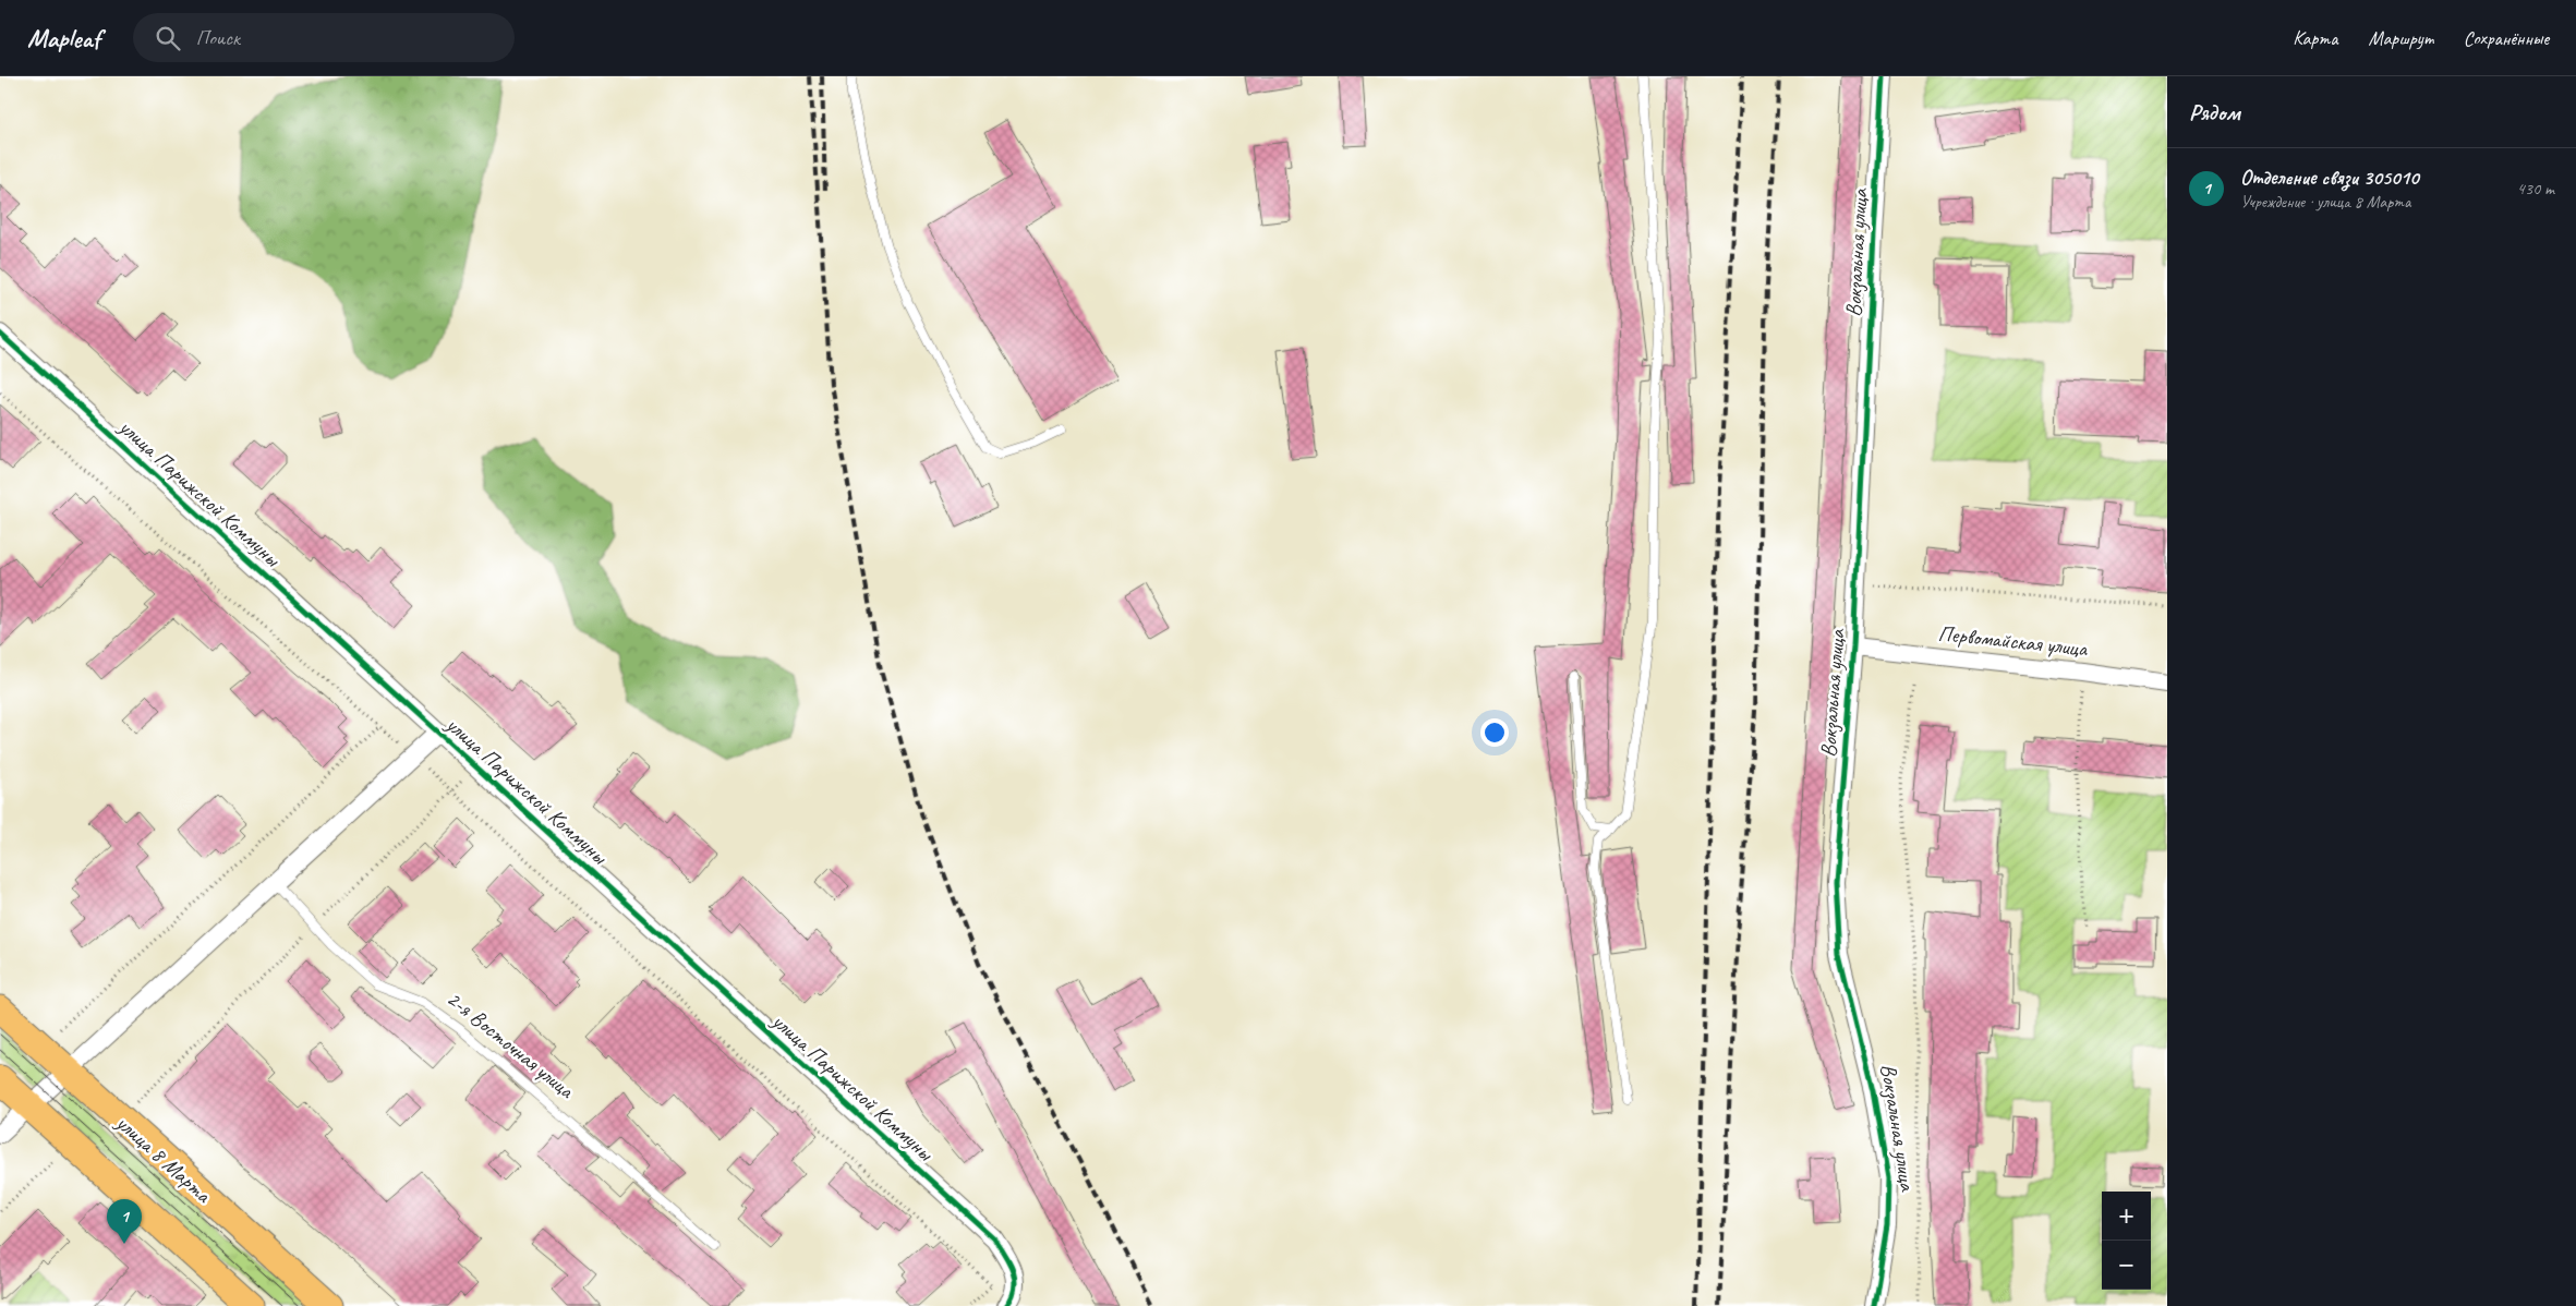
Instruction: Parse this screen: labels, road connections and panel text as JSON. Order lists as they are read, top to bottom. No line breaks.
{"streets":{"main road":["улица 8 Марта"],"street":["Вокзальная улица","улица Парижской Коммуны","Первомайская улица"],"lane":["2-я Восточная улица"]},"crossings":[["Вокзальная улица","Первомайская улица"]],"page":{"header":"Mapleaf","search":"Поиск","nav":["Карта","Маршрут","Сохранённые"],"heading":"Рядом","list":[{"mark":"1","name":"Отделение связи 305010","note":"Учреждение · улица 8 Марта","value":"430 m"}],"map_buttons":["+","−"],"pins":"1"}}
